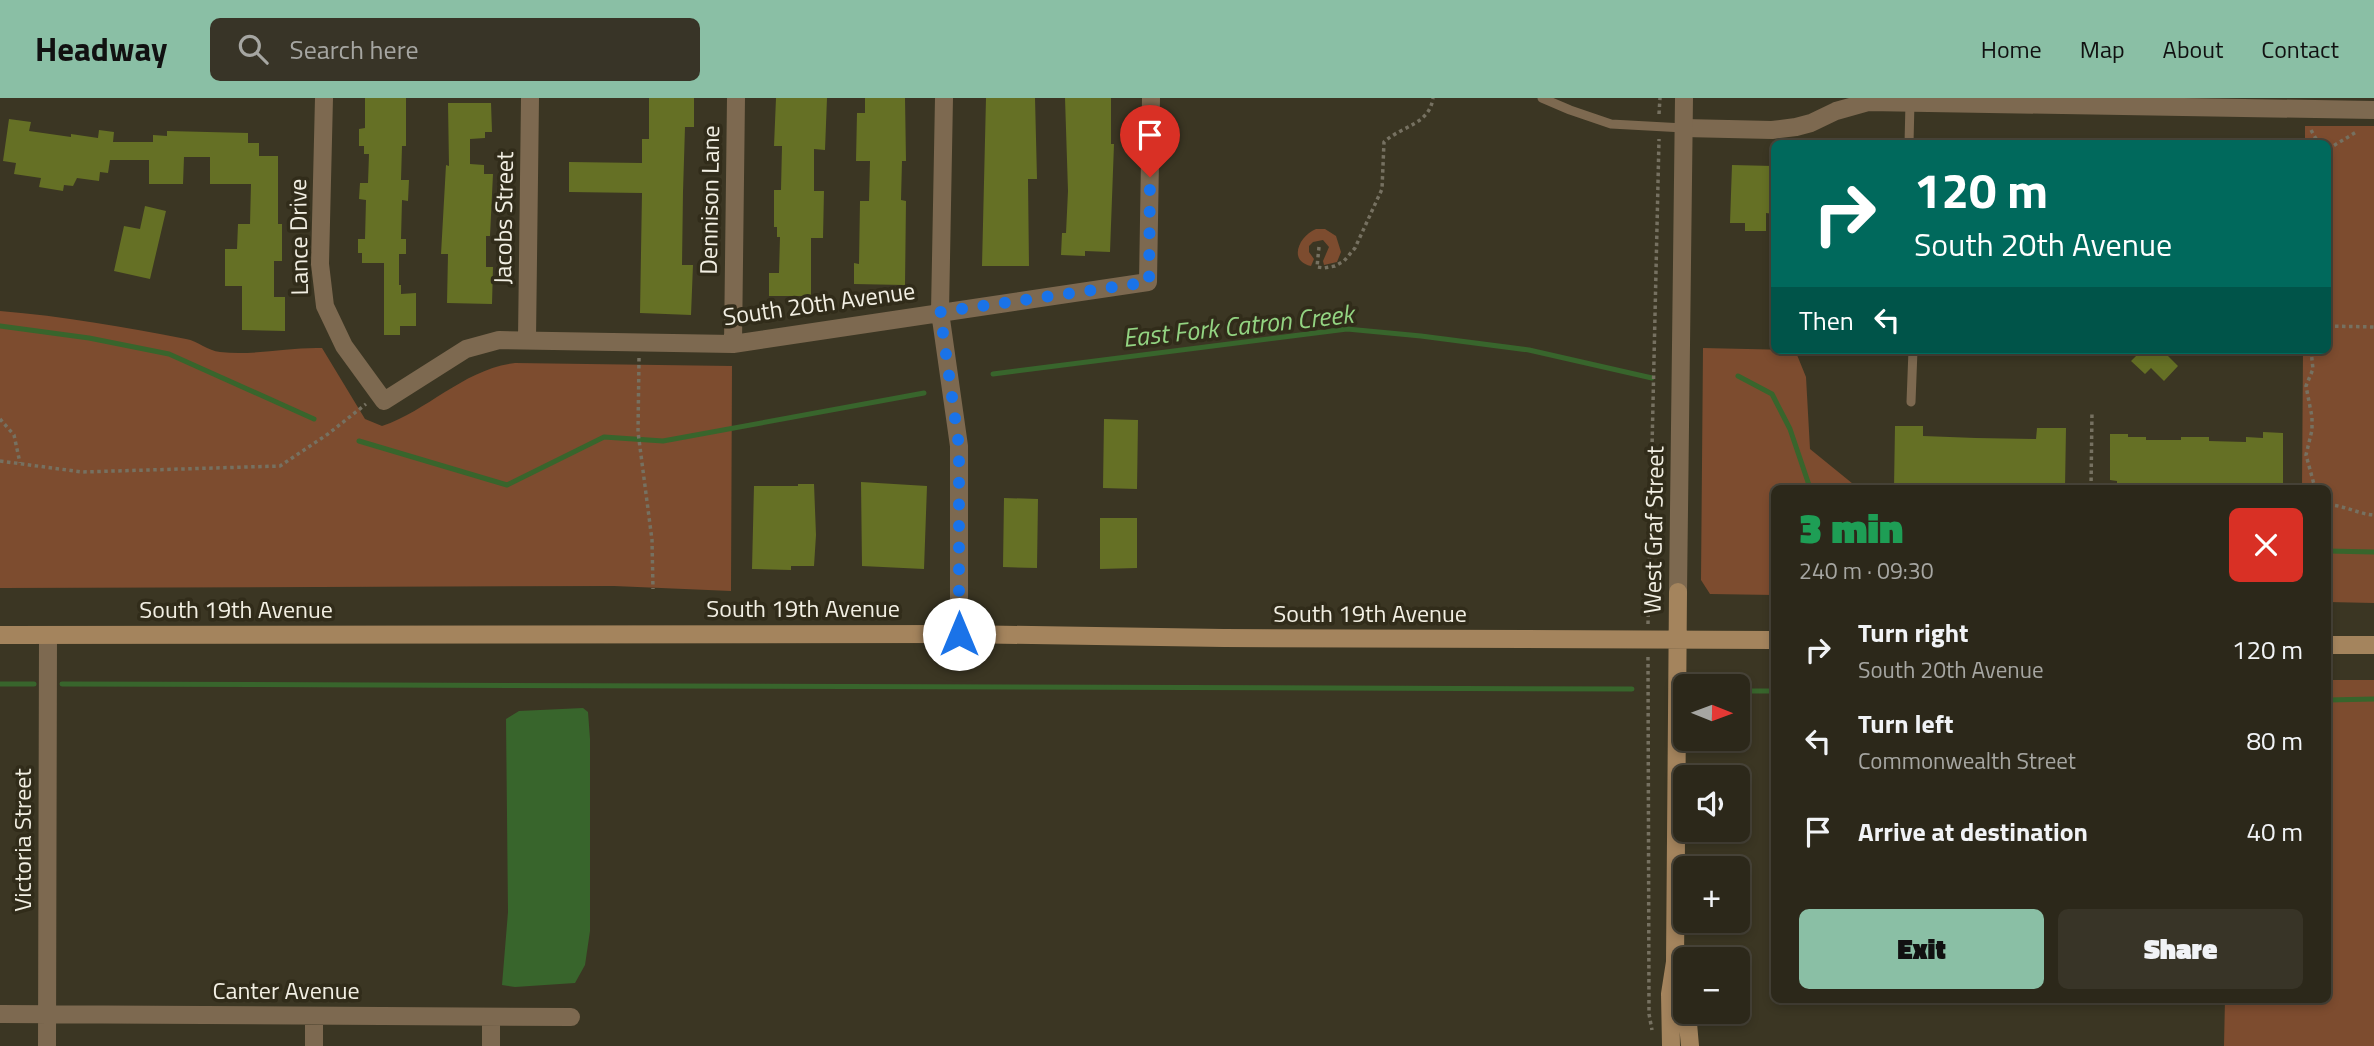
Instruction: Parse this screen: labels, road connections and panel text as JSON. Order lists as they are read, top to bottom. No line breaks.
{"streets":{"main road":["West Graf Street","South 19th Avenue"],"street":["Dennison Lane","Jacobs Street","Lance Drive","South 20th Avenue","Victoria Street","Canter Avenue"]},"crossings":[["Dennison Lane","South 20th Avenue"],["Jacobs Street","South 20th Avenue"],["Lance Drive","South 20th Avenue"],["West Graf Street","South 19th Avenue"],["South 19th Avenue","Victoria Street"],["Victoria Street","Canter Avenue"]],"water":["East Fork Catron Creek"],"north":"right","page":{"header":"Headway","search":"Search here","nav":["Home","Map","About","Contact"],"turn":["120 m","South 20th Avenue"],"then":"Then","heading":["3 min","240 m · 09:30"],"list":[{"name":"Turn right","note":"South 20th Avenue","value":"120 m"},{"name":"Turn left","note":"Commonwealth Street","value":"80 m"},{"name":"Arrive at destination","value":"40 m"}],"map_buttons":["+","−"],"buttons":["Exit","Share"]}}
